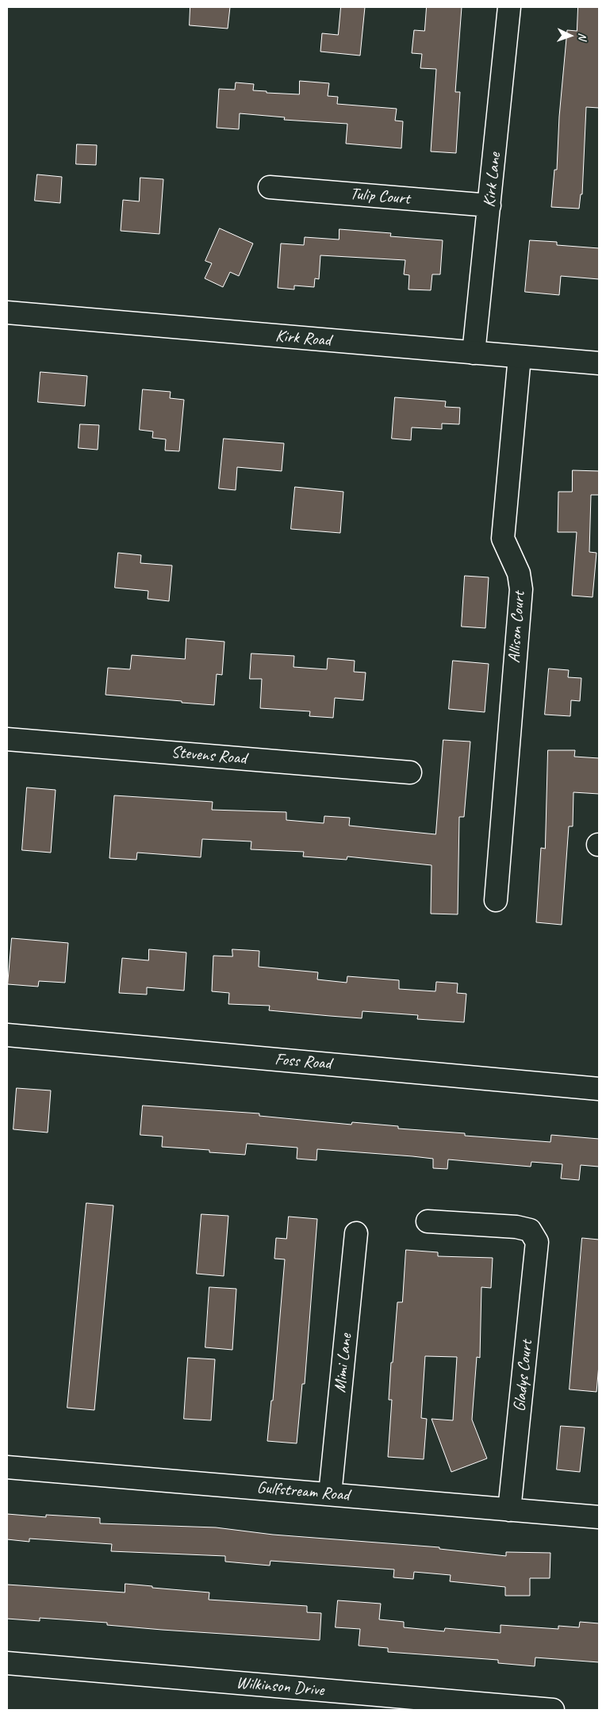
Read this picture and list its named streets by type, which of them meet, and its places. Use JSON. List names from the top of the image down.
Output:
{
  "streets": {
    "street": [
      "Kirk Lane",
      "Tulip Court",
      "Kirk Road",
      "Allison Court",
      "Stevens Road",
      "Foss Road",
      "Mimi Lane",
      "Gladys Court",
      "Gulfstream Road",
      "Wilkinson Drive"
    ]
  },
  "crossings": [
    ["Kirk Lane", "Tulip Court"],
    ["Kirk Lane", "Kirk Road"],
    ["Kirk Road", "Allison Court"],
    ["Mimi Lane", "Gulfstream Road"],
    ["Gladys Court", "Gulfstream Road"]
  ],
  "north": "right"
}
